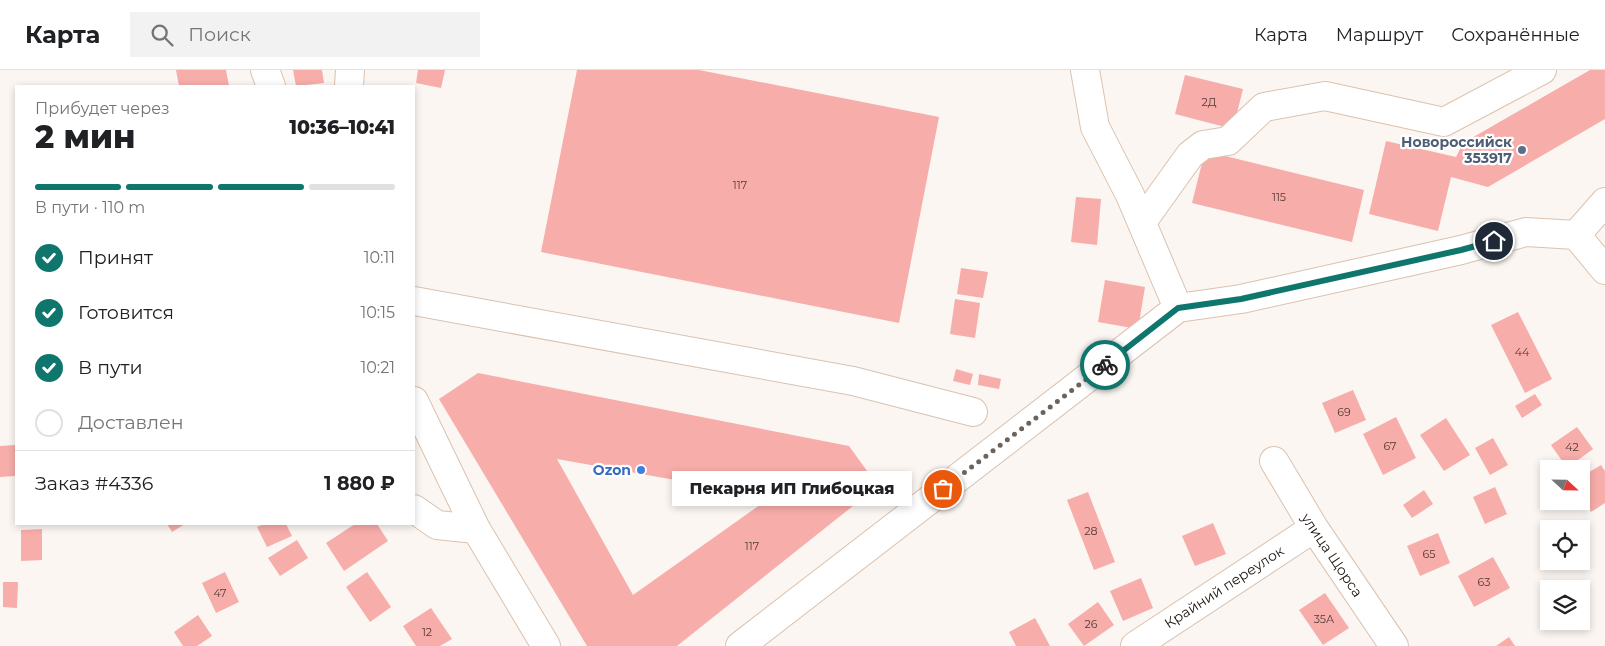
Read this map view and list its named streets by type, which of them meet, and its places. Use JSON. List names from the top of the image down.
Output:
{
  "streets": {
    "street": ["улица Щорса", "Крайний переулок"]
  },
  "crossings": [
    ["улица Щорса", "Крайний переулок"]
  ],
  "places": ["Новороссийск 353917", "Ozon", "Пекарня ИП Глибоцкая"],
  "house_numbers": [
    "2Д",
    "117",
    "115",
    "44",
    "69",
    "67",
    "42",
    "28",
    "117",
    "65",
    "63",
    "47",
    "35А",
    "26",
    "12"
  ],
  "north": "right",
  "page": {
    "header": "Карта",
    "search": "Поиск",
    "nav": ["Карта", "Маршрут", "Сохранённые"],
    "heading": ["2 мин", "Прибудет через", "10:36–10:41"],
    "panel": ["Заказ #4336", "1 880 ₽"],
    "bar": "В пути · 110 m",
    "list": [
      ["Принят", "10:11"],
      ["Готовится", "10:15"],
      ["В пути", "10:21"],
      "Доставлен"
    ],
    "bubble": "Пекарня ИП Глибоцкая"
  }
}
